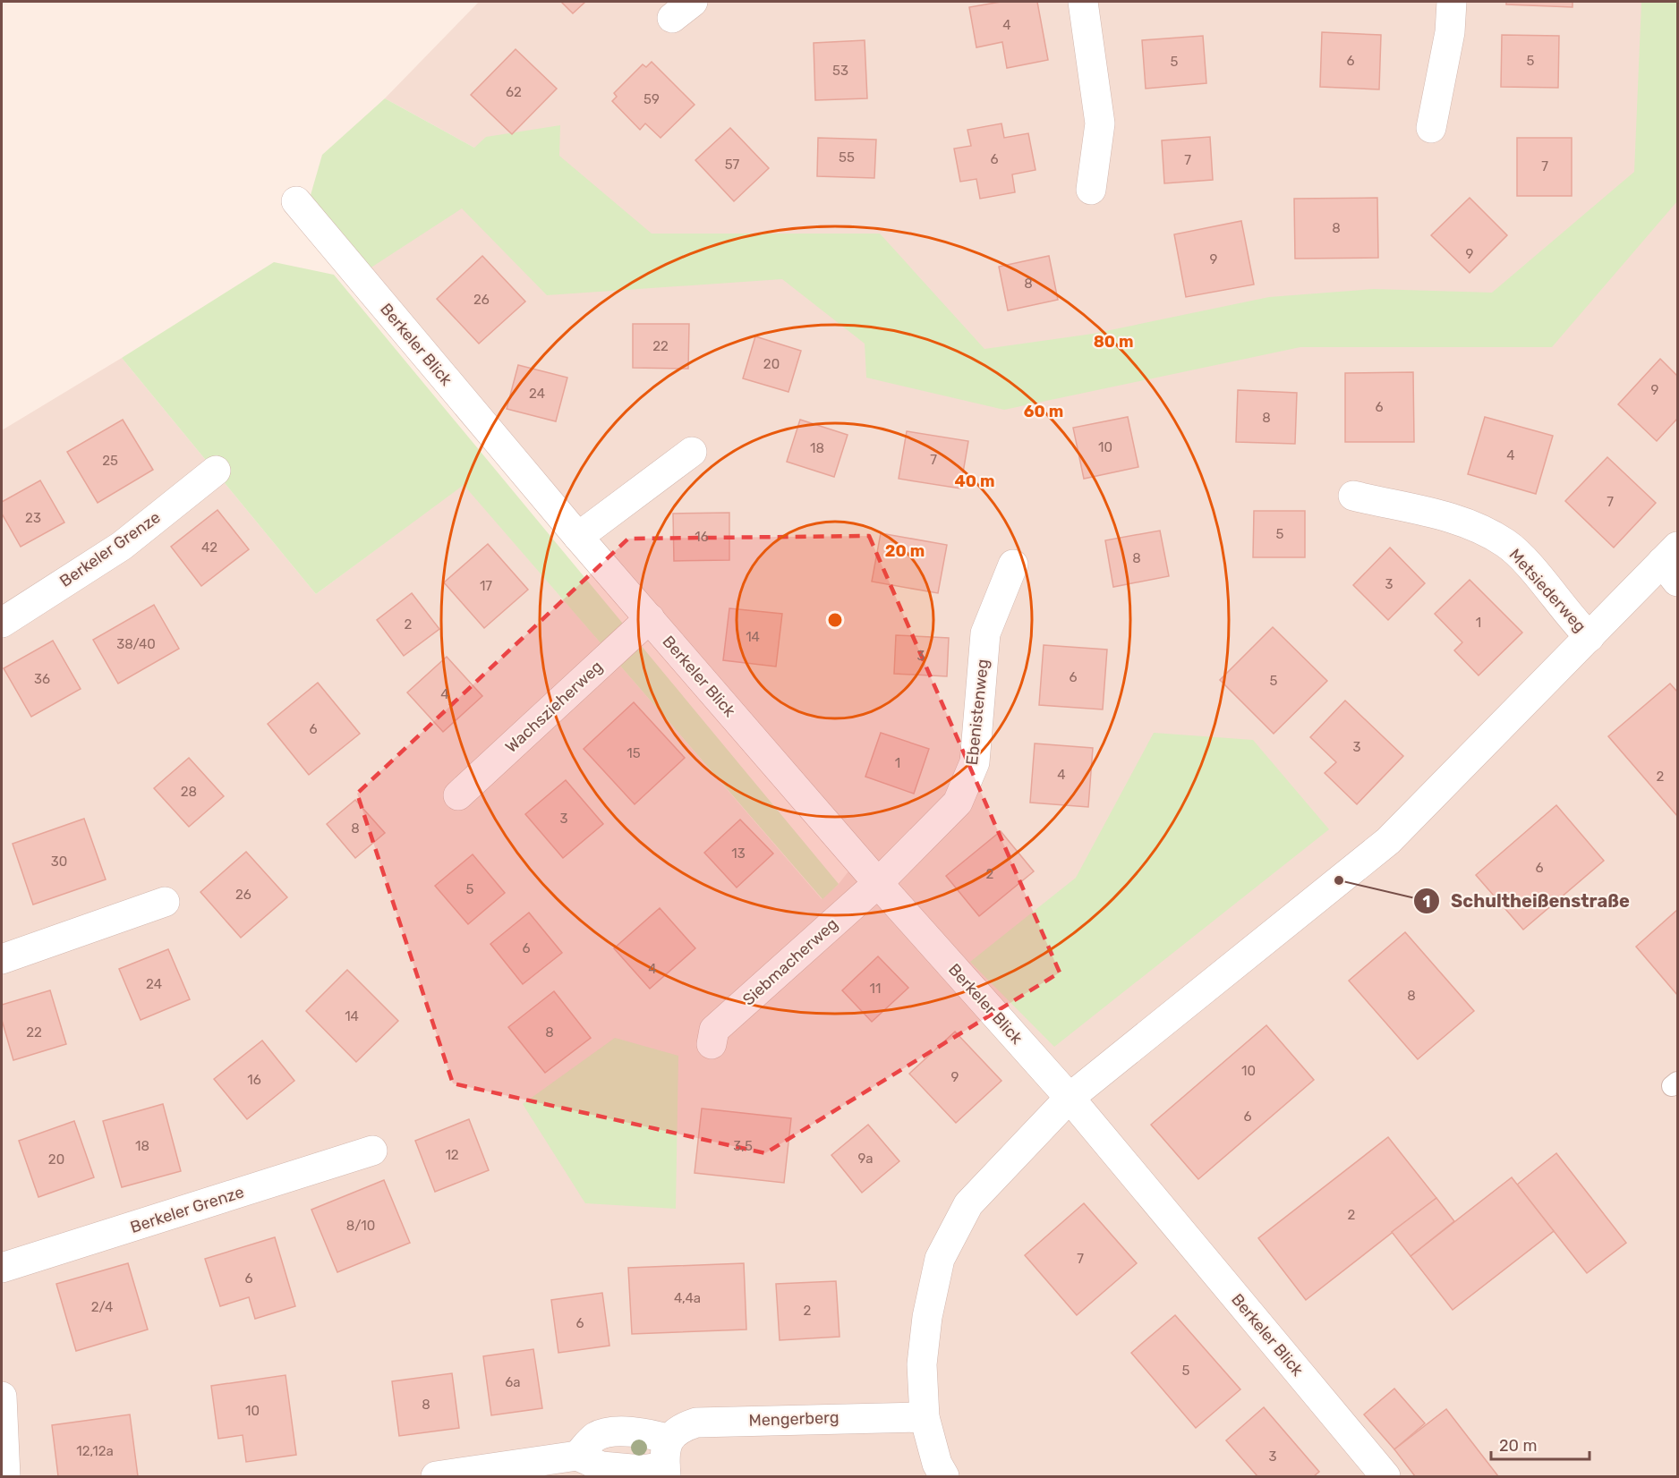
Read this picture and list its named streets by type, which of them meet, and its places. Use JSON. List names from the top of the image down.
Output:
{
  "streets": {
    "street": [
      "Berkeler Blick",
      "Berkeler Grenze",
      "Metsiederweg",
      "Wachszieherweg",
      "Ebenistenweg",
      "Siebmacherweg",
      "Mengerberg"
    ]
  },
  "crossings": [
    ["Berkeler Blick", "Wachszieherweg"],
    ["Berkeler Blick", "Ebenistenweg"],
    ["Berkeler Blick", "Siebmacherweg"],
    ["Ebenistenweg", "Siebmacherweg"]
  ],
  "places": ["Schultheißenstraße"],
  "house_numbers": [
    "4",
    "6",
    "5",
    "5",
    "53",
    "62",
    "59",
    "55",
    "6",
    "7",
    "57",
    "7",
    "8",
    "9",
    "9",
    "8",
    "26",
    "22",
    "20",
    "9",
    "24",
    "6",
    "8",
    "10",
    "18",
    "4",
    "7",
    "25",
    "7",
    "23",
    "5",
    "16",
    "42",
    "8",
    "3",
    "17",
    "1",
    "2",
    "14",
    "38/40",
    "3",
    "6",
    "36",
    "5",
    "4",
    "6",
    "3",
    "15",
    "1",
    "4",
    "2",
    "28",
    "3",
    "8",
    "13",
    "30",
    "6",
    "2",
    "5",
    "26",
    "6",
    "4",
    "24",
    "11",
    "8",
    "14",
    "22",
    "8",
    "10",
    "9",
    "16",
    "6",
    "18",
    "3,5",
    "12",
    "9a",
    "20",
    "2",
    "8/10",
    "7",
    "6",
    "4,4a",
    "2/4",
    "2",
    "6",
    "5",
    "6a",
    "8",
    "10",
    "12,12a",
    "3"
  ],
  "scale_bar": "20 m",
  "rings": [
    "80 m",
    "60 m",
    "40 m",
    "20 m"
  ]
}
